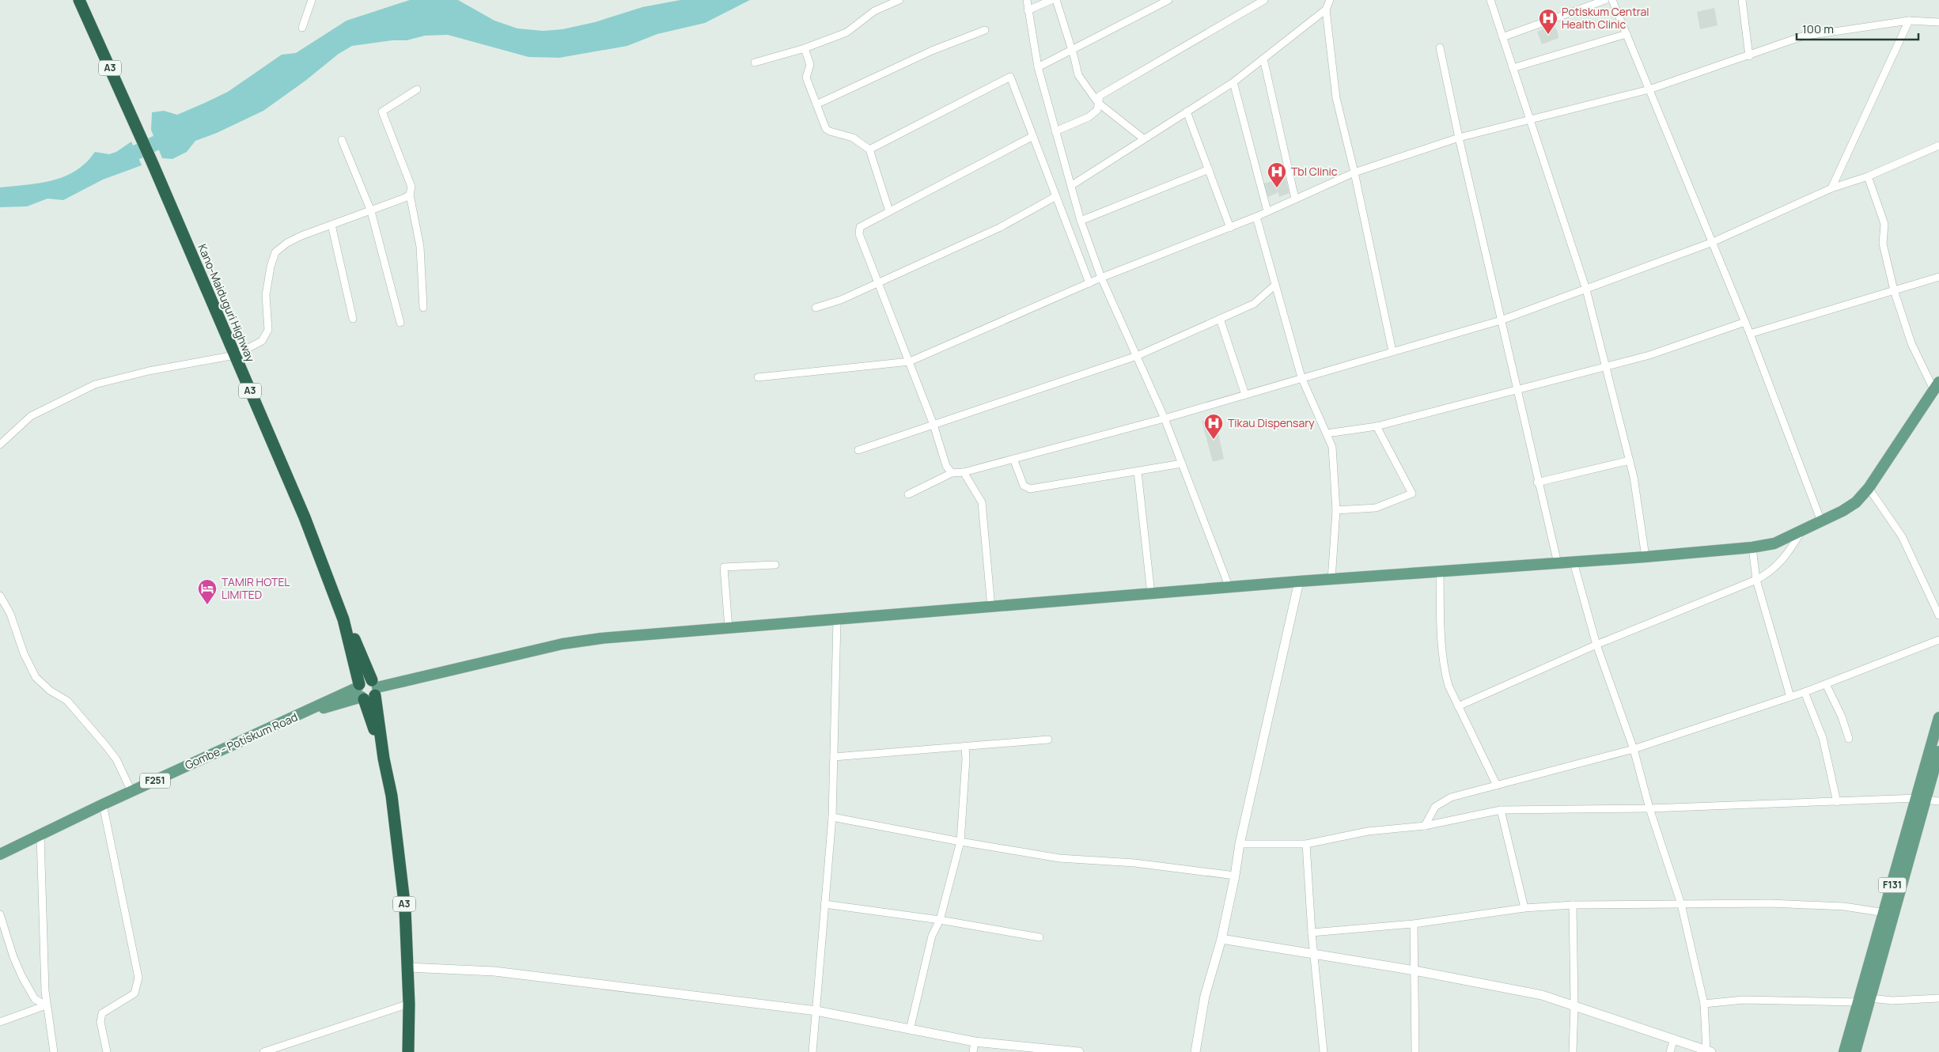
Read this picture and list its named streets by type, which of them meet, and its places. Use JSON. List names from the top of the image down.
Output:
{
  "streets": {
    "highway": ["A3", "Kano-Maiduguri Highway"],
    "main road": ["Gombe - Potiskum Road", "F251", "F131"]
  },
  "crossings": [
    ["Kano-Maiduguri Highway", "Gombe - Potiskum Road"]
  ],
  "places": {
    "hospital": ["Potiskum Central Health Clinic", "Tbl Clinic", "Tikau Dispensary"],
    "hotel": ["TAMIR HOTEL LIMITED"]
  },
  "scale_bar": "100 m"
}
